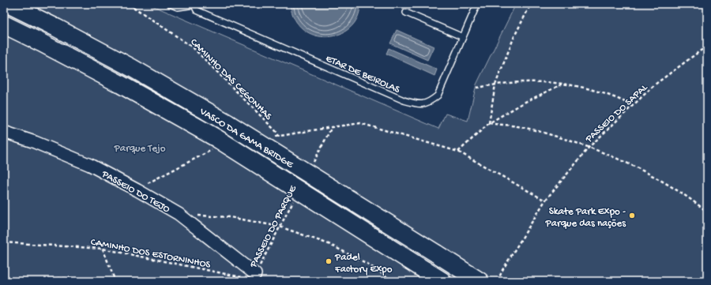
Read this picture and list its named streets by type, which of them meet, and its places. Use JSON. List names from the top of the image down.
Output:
{
  "streets": {
    "highway": ["VASCO DA GAMA BRIDGE"],
    "street": ["PASSEIO DO TEJO"],
    "lane": ["ETAR DE BEIROLAS"],
    "path": [
      "CAMINHO DAS CEGONHAS",
      "PASSEIO DO SAPAL",
      "PASSEIO DO PARQUE",
      "CAMINHO DOS ESTORNINHOS"
    ]
  },
  "crossings": [
    ["PASSEIO DO TEJO", "PASSEIO DO PARQUE"],
    ["PASSEIO DO TEJO", "CAMINHO DOS ESTORNINHOS"],
    ["PASSEIO DO PARQUE", "CAMINHO DOS ESTORNINHOS"]
  ],
  "parks": ["Parque Tejo"],
  "places": ["Skate Park Expo - Parque das nações", "Padel Factory Expo"]
}
